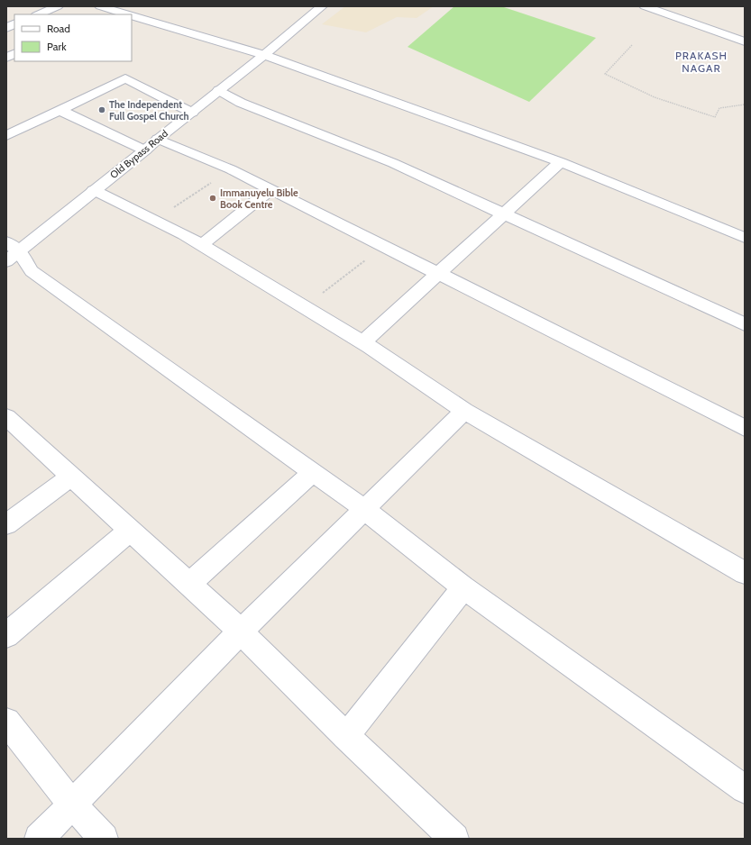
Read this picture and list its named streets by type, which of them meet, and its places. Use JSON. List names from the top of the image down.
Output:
{
  "streets": {
    "street": ["Old Bypass Road"]
  },
  "districts": ["PRAKASH NAGAR"],
  "places": ["The Independent Full Gospel Church", "Immanuyelu Bible Book Centre"],
  "legend": ["Road", "Park"]
}
